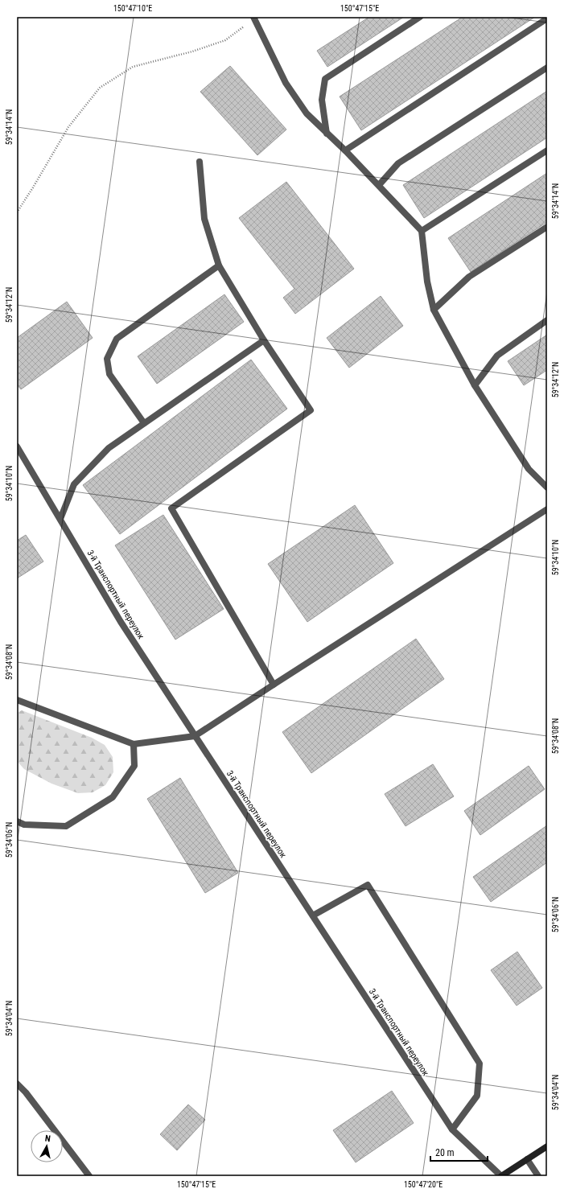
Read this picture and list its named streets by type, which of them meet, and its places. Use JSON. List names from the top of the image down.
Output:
{
  "streets": {
    "street": ["3-й Транспортный переулок"]
  },
  "scale_bar": "20 m",
  "north": "top",
  "coordinates": [
    "150°47'10\"E",
    "150°47'15\"E",
    "59°34'14\"N",
    "59°34'12\"N",
    "59°34'10\"N",
    "59°34'08\"N",
    "59°34'06\"N",
    "59°34'04\"N",
    "150°47'20\"E"
  ]
}
